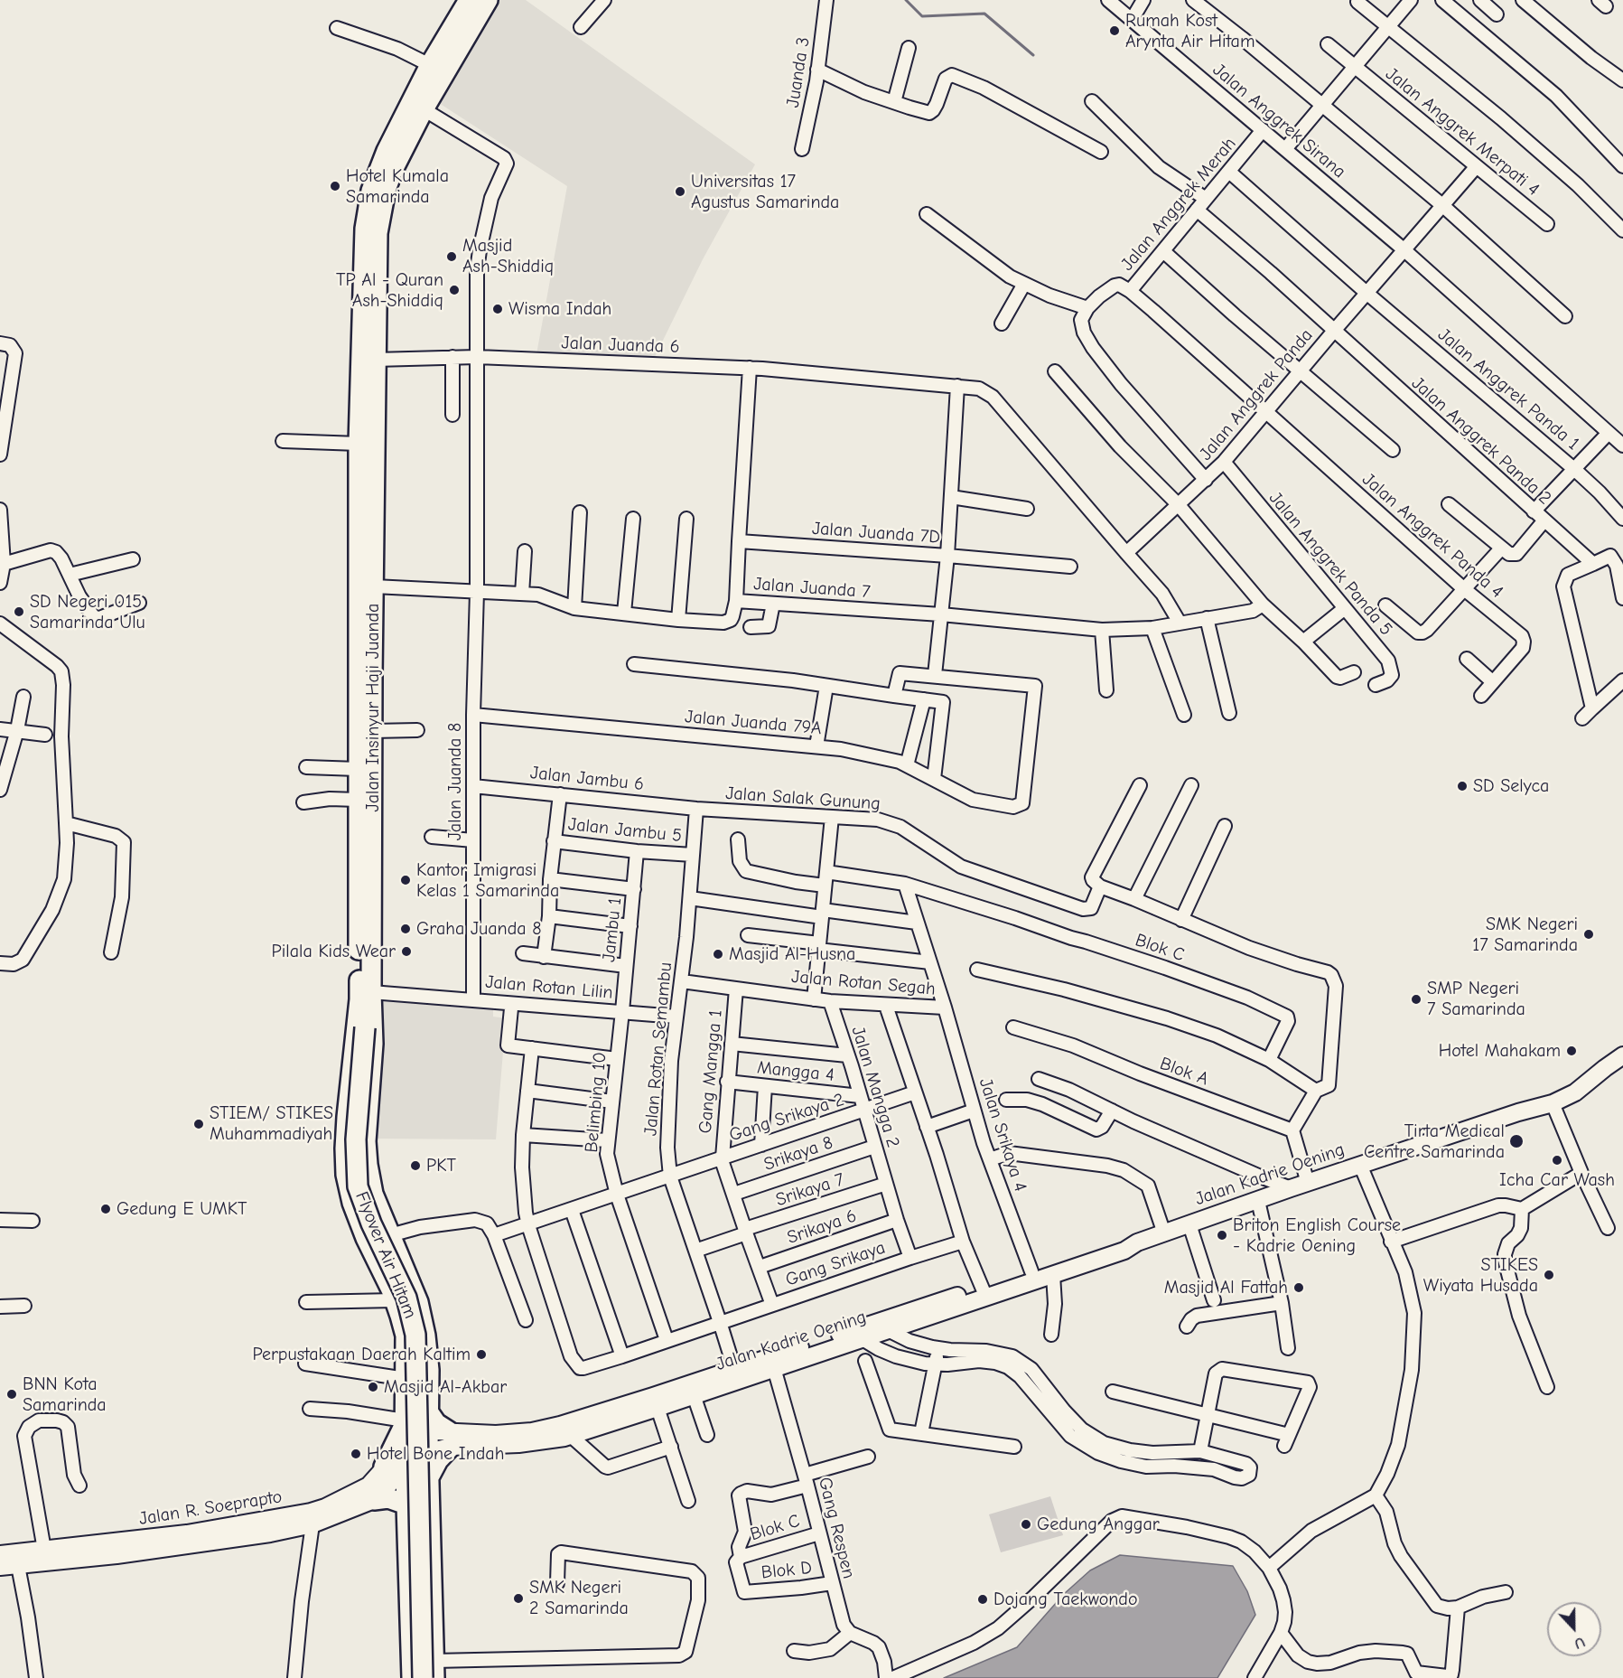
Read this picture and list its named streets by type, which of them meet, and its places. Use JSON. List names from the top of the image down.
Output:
{
  "streets": {
    "highway": ["Jalan Insinyur Haji Juanda", "Flyover Air Hitam"],
    "main road": ["Jalan Kadrie Oening", "Jalan R. Soeprapto"],
    "street": [
      "Juanda 3",
      "Jalan Anggrek Sirana",
      "Jalan Anggrek Merpati 4",
      "Jalan Anggrek Merah",
      "Jalan Juanda 6",
      "Jalan Anggrek Panda 1",
      "Jalan Anggrek Panda",
      "Jalan Anggrek Panda 2",
      "Jalan Juanda 7D",
      "Jalan Anggrek Panda 4",
      "Jalan Anggrek Panda 5",
      "Jalan Juanda 7",
      "Jalan Juanda 79A",
      "Jalan Jambu 6",
      "Jalan Juanda 8",
      "Jalan Salak Gunung",
      "Jalan Jambu 5",
      "Jambu 1",
      "Blok C",
      "Jalan Rotan Segah",
      "Jalan Rotan Lilin",
      "Jalan Rotan Semambu",
      "Gang Mangga 1",
      "Mangga 4",
      "Blok A",
      "Jalan Mangga 2",
      "Belimbing 10",
      "Gang Srikaya 2",
      "Jalan Srikaya 4",
      "Srikaya 8",
      "Srikaya 7",
      "Srikaya 6",
      "Gang Srikaya",
      "Gang Respen",
      "Blok D"
    ]
  },
  "crossings": [
    ["Jalan Anggrek Sirana", "Jalan Anggrek Merah"],
    ["Jalan Anggrek Sirana", "Jalan Anggrek Panda 1"],
    ["Jalan Anggrek Sirana", "Jalan Anggrek Panda"],
    ["Jalan Anggrek Merpati 4", "Jalan Anggrek Panda"],
    ["Jalan Anggrek Merah", "Jalan Anggrek Panda 1"],
    ["Jalan Anggrek Merah", "Jalan Anggrek Panda 2"],
    ["Jalan Anggrek Merah", "Jalan Anggrek Panda 4"],
    ["Jalan Juanda 6", "Jalan Anggrek Panda"],
    ["Jalan Juanda 6", "Jalan Insinyur Haji Juanda"],
    ["Jalan Anggrek Panda 1", "Jalan Anggrek Panda"],
    ["Jalan Anggrek Panda", "Jalan Anggrek Panda 2"],
    ["Jalan Anggrek Panda", "Jalan Anggrek Panda 4"],
    ["Jalan Anggrek Panda", "Jalan Anggrek Panda 5"],
    ["Jalan Juanda 7", "Jalan Insinyur Haji Juanda"],
    ["Jalan Juanda 7", "Jalan Juanda 8"],
    ["Jalan Insinyur Haji Juanda", "Flyover Air Hitam"],
    ["Jalan Insinyur Haji Juanda", "Jalan R. Soeprapto"],
    ["Jalan Juanda 79A", "Jalan Juanda 8"],
    ["Jalan Jambu 6", "Jalan Juanda 8"],
    ["Jalan Jambu 6", "Jalan Salak Gunung"],
    ["Jalan Jambu 6", "Jalan Rotan Semambu"],
    ["Jalan Juanda 8", "Jalan Rotan Lilin"],
    ["Jalan Salak Gunung", "Jalan Rotan Semambu"],
    ["Jalan Jambu 5", "Jambu 1"],
    ["Jalan Jambu 5", "Jalan Rotan Semambu"],
    ["Jambu 1", "Jalan Rotan Lilin"],
    ["Jambu 1", "Belimbing 10"],
    ["Blok C", "Jalan Srikaya 4"],
    ["Blok C", "Gang Respen"],
    ["Blok C", "Blok D"],
    ["Jalan Rotan Segah", "Jalan Rotan Semambu"],
    ["Jalan Rotan Segah", "Gang Mangga 1"],
    ["Jalan Rotan Segah", "Jalan Mangga 2"],
    ["Jalan Rotan Segah", "Jalan Srikaya 4"],
    ["Jalan Rotan Lilin", "Jalan Rotan Semambu"],
    ["Jalan Rotan Lilin", "Belimbing 10"],
    ["Jalan Rotan Semambu", "Gang Srikaya 2"],
    ["Jalan Rotan Semambu", "Jalan Kadrie Oening"],
    ["Jalan Rotan Semambu", "Srikaya 7"],
    ["Jalan Rotan Semambu", "Gang Srikaya"],
    ["Gang Mangga 1", "Mangga 4"],
    ["Gang Mangga 1", "Gang Srikaya 2"],
    ["Mangga 4", "Jalan Mangga 2"],
    ["Jalan Mangga 2", "Gang Srikaya 2"],
    ["Jalan Mangga 2", "Srikaya 8"],
    ["Jalan Mangga 2", "Srikaya 7"],
    ["Jalan Mangga 2", "Srikaya 6"],
    ["Jalan Mangga 2", "Gang Srikaya"],
    ["Belimbing 10", "Gang Srikaya 2"],
    ["Belimbing 10", "Gang Srikaya"],
    ["Gang Srikaya 2", "Gang Srikaya"],
    ["Jalan Srikaya 4", "Jalan Kadrie Oening"],
    ["Jalan Kadrie Oening", "Gang Respen"],
    ["Gang Respen", "Blok D"]
  ],
  "places": [
    "Rumah Kost Arynta Air Hitam",
    "Hotel Kumala Samarinda",
    "Universitas 17 Agustus Samarinda",
    "Masjid Ash-Shiddiq",
    "TP Al - Quran Ash-Shiddiq",
    "Wisma Indah",
    "SD Negeri 015 Samarinda Ulu",
    "SD Selyca",
    "Kantor Imigrasi Kelas 1 Samarinda",
    "Graha Juanda 8",
    "SMK Negeri 17 Samarinda",
    "Pilala Kids Wear",
    "Masjid Al-Husna",
    "SMP Negeri 7 Samarinda",
    "Hotel Mahakam",
    "STIEM/ STIKES Muhammadiyah",
    "Tirta Medical Centre Samarinda",
    "Icha Car Wash",
    "PKT",
    "Gedung E UMKT",
    "Briton English Course - Kadrie Oening",
    "STIKES Wiyata Husada",
    "Masjid Al Fattah",
    "Perpustakaan Daerah Kaltim",
    "Masjid Al-Akbar",
    "BNN Kota Samarinda",
    "Hotel Bone Indah",
    "Gedung Anggar",
    "SMK Negeri 2 Samarinda",
    "Dojang Taekwondo"
  ],
  "north": "bottom"
}
